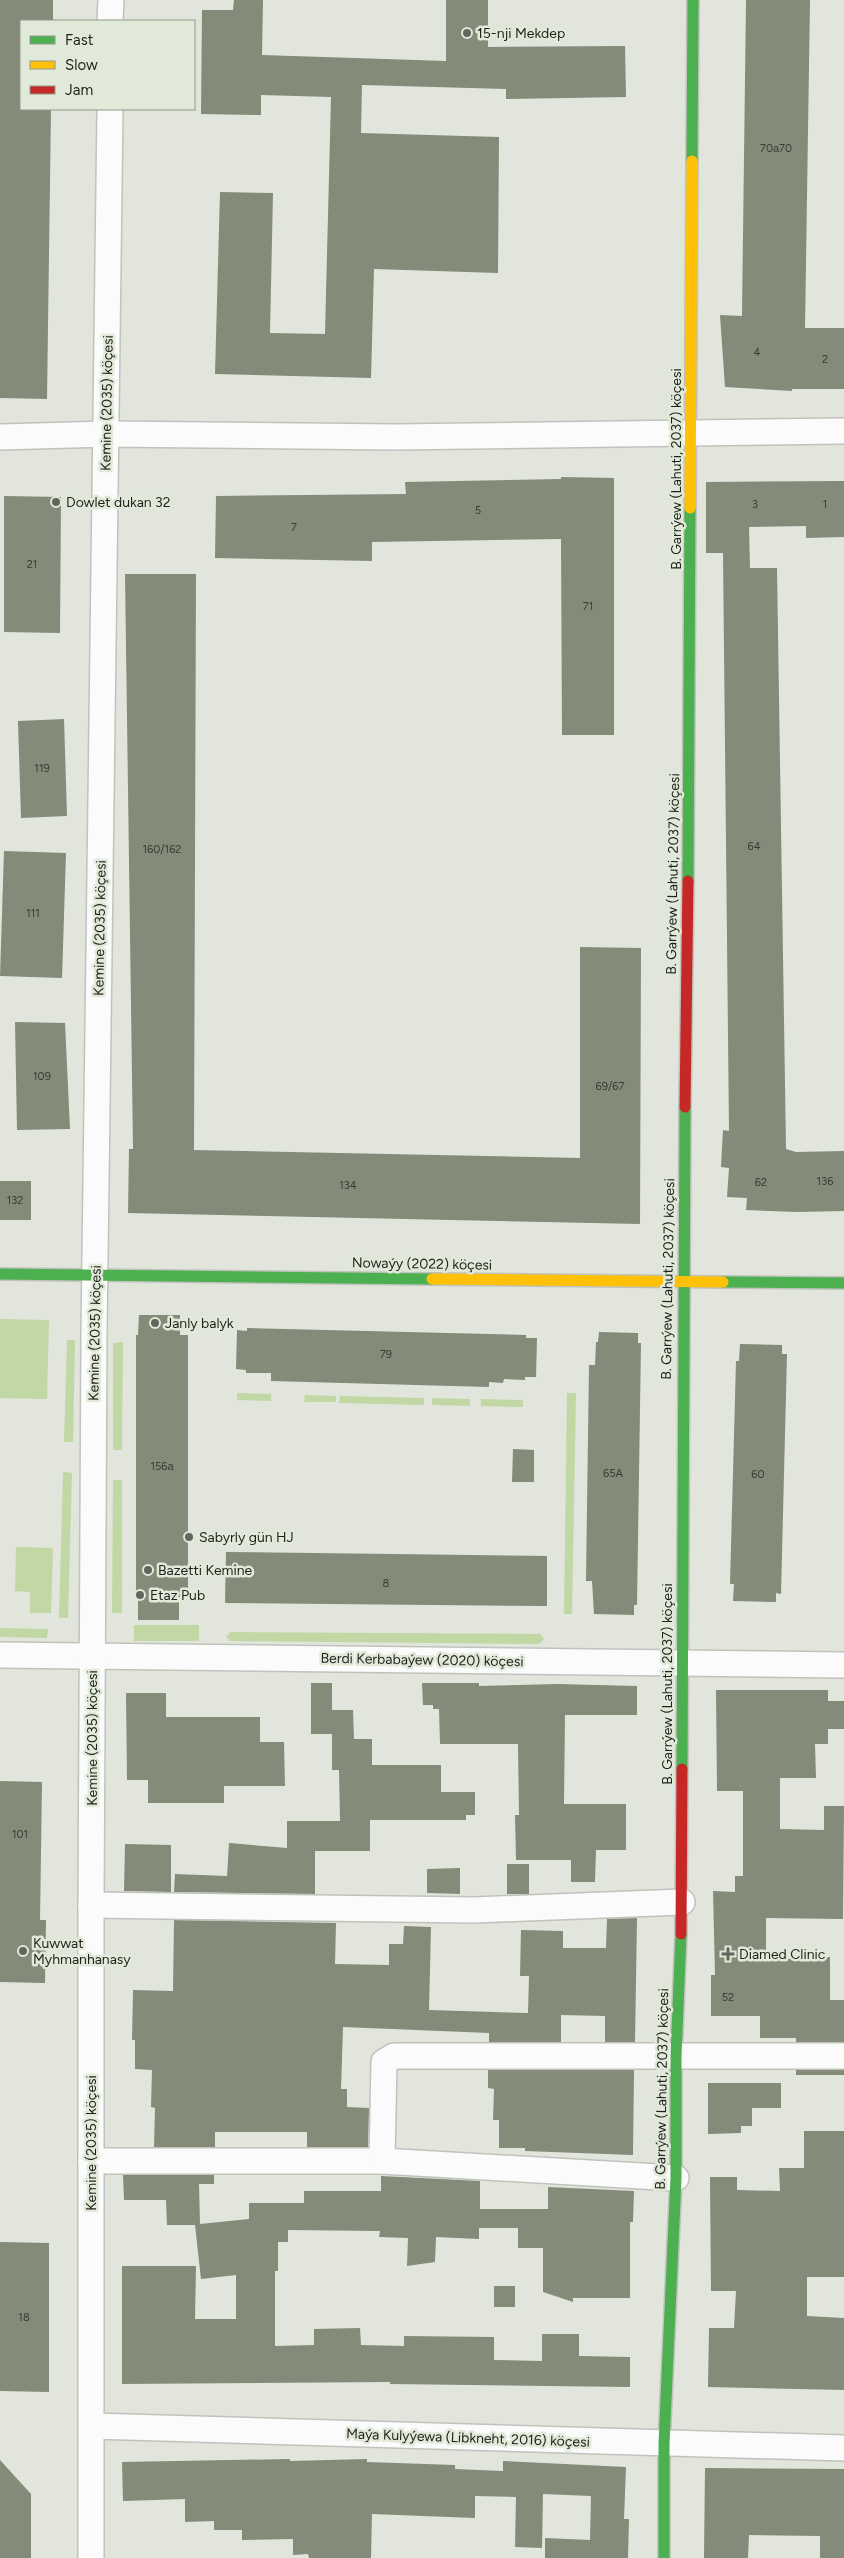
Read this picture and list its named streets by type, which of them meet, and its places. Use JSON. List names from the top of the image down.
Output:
{
  "streets": {
    "street": [
      "Kemine (2035) köçesi",
      "B. Garrýew (Lahuti, 2037) köçesi",
      "Nowaýy (2022) köçesi",
      "Berdi Kerbabaýew (2020) köçesi",
      "Maýa Kulyýewa (Libkneht, 2016) köçesi"
    ]
  },
  "crossings": [
    ["Kemine (2035) köçesi", "Nowaýy (2022) köçesi"],
    ["Kemine (2035) köçesi", "Berdi Kerbabaýew (2020) köçesi"],
    ["Kemine (2035) köçesi", "Maýa Kulyýewa (Libkneht, 2016) köçesi"],
    ["B. Garrýew (Lahuti, 2037) köçesi", "Nowaýy (2022) köçesi"],
    ["B. Garrýew (Lahuti, 2037) köçesi", "Berdi Kerbabaýew (2020) köçesi"],
    ["B. Garrýew (Lahuti, 2037) köçesi", "Maýa Kulyýewa (Libkneht, 2016) köçesi"]
  ],
  "places": {
    "other": [
      "15-nji Mekdep",
      "Dowlet dukan 32",
      "Janly balyk",
      "Sabyrly gün HJ",
      "Bazetti Kemine",
      "Etaz Pub",
      "Kuwwat Myhmanhanasy"
    ],
    "health": ["Diamed Clinic"]
  },
  "house_numbers": [
    "70а70",
    "4",
    "2",
    "3",
    "1",
    "5",
    "7",
    "21",
    "71",
    "119",
    "64",
    "160/162",
    "111",
    "109",
    "69/67",
    "136",
    "62",
    "134",
    "132",
    "79",
    "156а",
    "65A",
    "60",
    "8",
    "101",
    "52",
    "18"
  ],
  "legend": ["Fast", "Slow", "Jam"]
}
